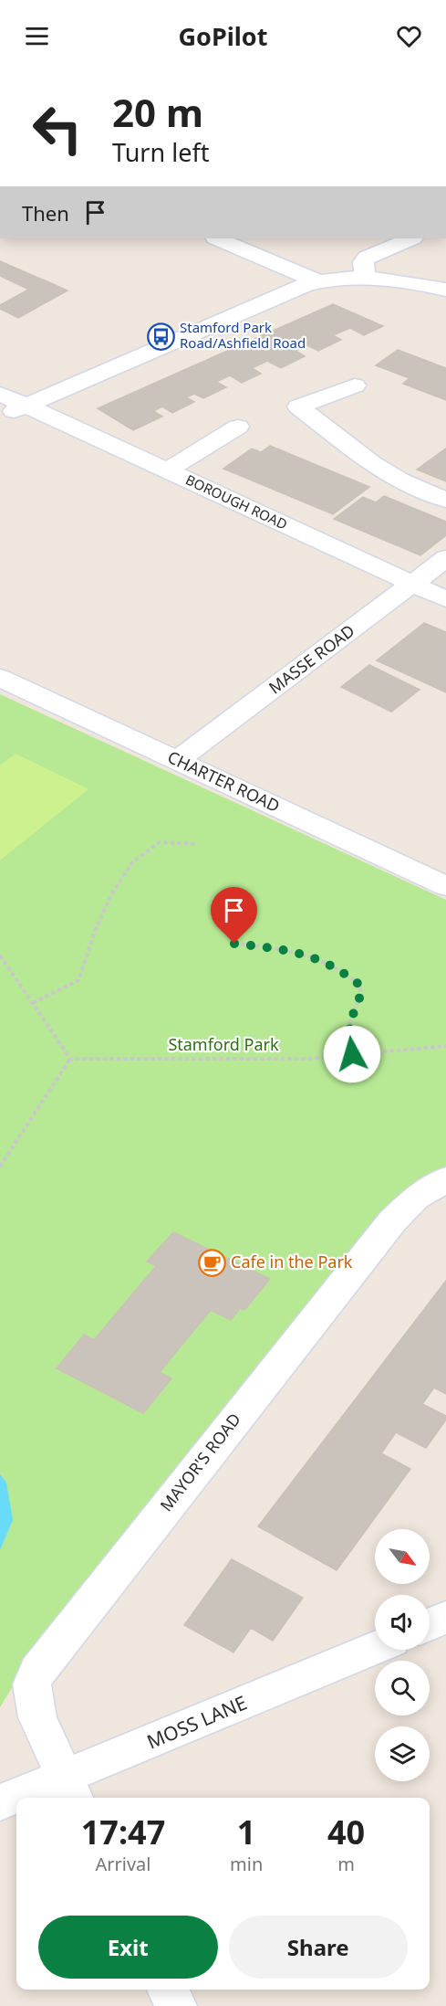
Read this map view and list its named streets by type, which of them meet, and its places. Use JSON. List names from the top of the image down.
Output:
{
  "streets": {
    "street": [
      "BOROUGH ROAD",
      "MASSE ROAD",
      "CHARTER ROAD",
      "MAYOR'S ROAD",
      "MOSS LANE"
    ]
  },
  "crossings": [
    ["BOROUGH ROAD", "MASSE ROAD"],
    ["MASSE ROAD", "CHARTER ROAD"],
    ["MAYOR'S ROAD", "MOSS LANE"]
  ],
  "parks": ["Stamford Park"],
  "places": {
    "bus stop": ["Stamford Park Road/Ashfield Road"],
    "cafe": ["Cafe in the Park"]
  },
  "north": "bottom right",
  "page": {
    "header": "GoPilot",
    "turn": ["20 m", "Turn left"],
    "then": "Then",
    "eta": [
      "17:47",
      "Arrival",
      "1",
      "min",
      "40",
      "m"
    ],
    "buttons": ["Exit", "Share"]
  }
}
